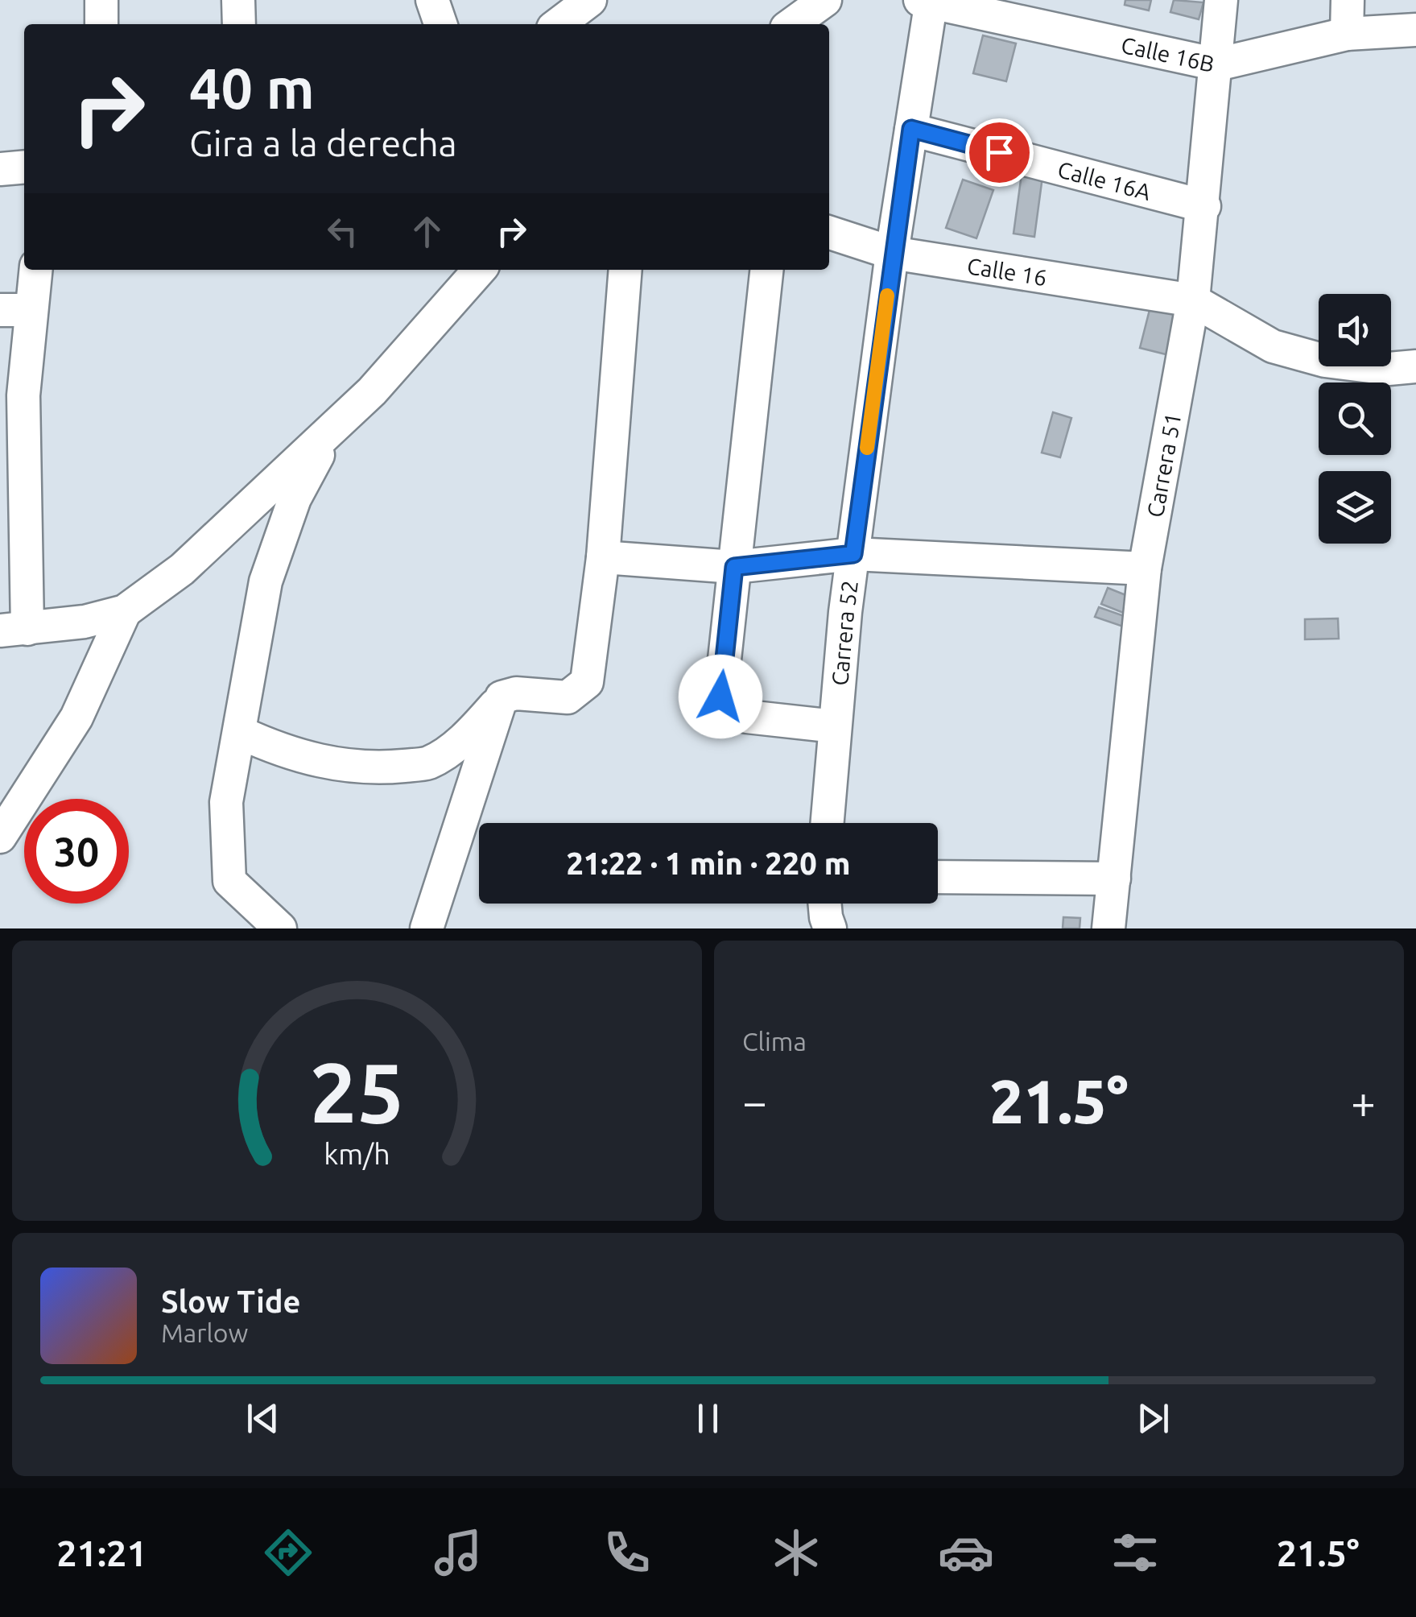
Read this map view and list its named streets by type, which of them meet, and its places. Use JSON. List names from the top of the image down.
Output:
{
  "streets": {
    "street": [
      "Calle 16B",
      "Calle 16A",
      "Calle 16",
      "Carrera 51",
      "Carrera 52"
    ]
  },
  "crossings": [
    ["Calle 16B", "Carrera 51"],
    ["Calle 16B", "Carrera 52"],
    ["Calle 16A", "Carrera 51"],
    ["Calle 16A", "Carrera 52"],
    ["Calle 16", "Carrera 51"],
    ["Calle 16", "Carrera 52"]
  ],
  "page": {
    "turn": ["40 m", "Gira a la derecha"],
    "limit": "30",
    "trip": "21:22 · 1 min · 220 m",
    "tile": "Clima",
    "heat": ["−", "21.5°", "+"],
    "song": ["Slow Tide", "Marlow"],
    "tabs": ["21:21", "21.5°"],
    "gauge": ["25", "km/h"]
  }
}
